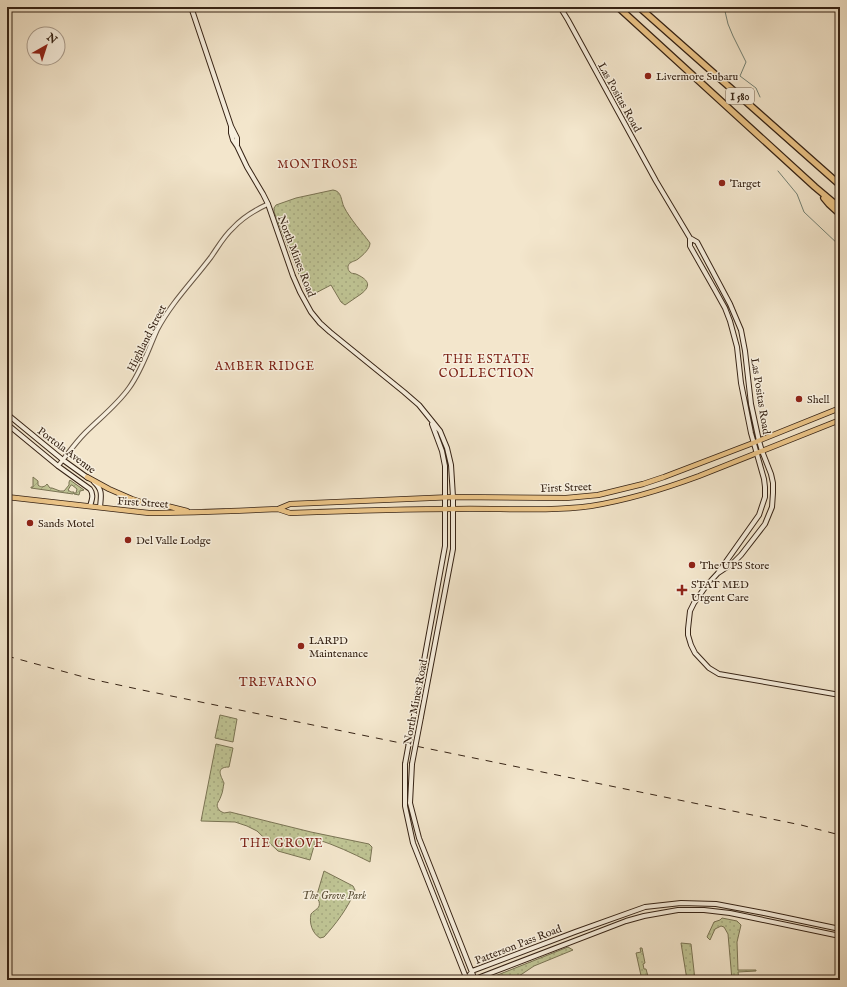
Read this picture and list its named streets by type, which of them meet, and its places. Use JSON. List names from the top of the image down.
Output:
{
  "streets": {
    "highway": ["I 580"],
    "main road": [
      "Las Positas Road",
      "North Mines Road",
      "Portola Avenue",
      "First Street",
      "Patterson Pass Road"
    ],
    "street": ["Highland Street"]
  },
  "crossings": [
    ["Las Positas Road", "First Street"],
    ["North Mines Road", "Highland Street"],
    ["North Mines Road", "First Street"],
    ["North Mines Road", "Patterson Pass Road"],
    ["Highland Street", "Portola Avenue"],
    ["Portola Avenue", "First Street"]
  ],
  "districts": [
    "MONTROSE",
    "THE ESTATE COLLECTION",
    "AMBER RIDGE",
    "TREVARNO",
    "THE GROVE"
  ],
  "parks": ["The Grove Park"],
  "places": {
    "other": [
      "Livermore Subaru",
      "Target",
      "Shell",
      "Sands Motel",
      "Del Valle Lodge",
      "The UPS Store",
      "LARPD Maintenance"
    ],
    "health": ["STAT MED Urgent Care"]
  },
  "north": "top right"
}
